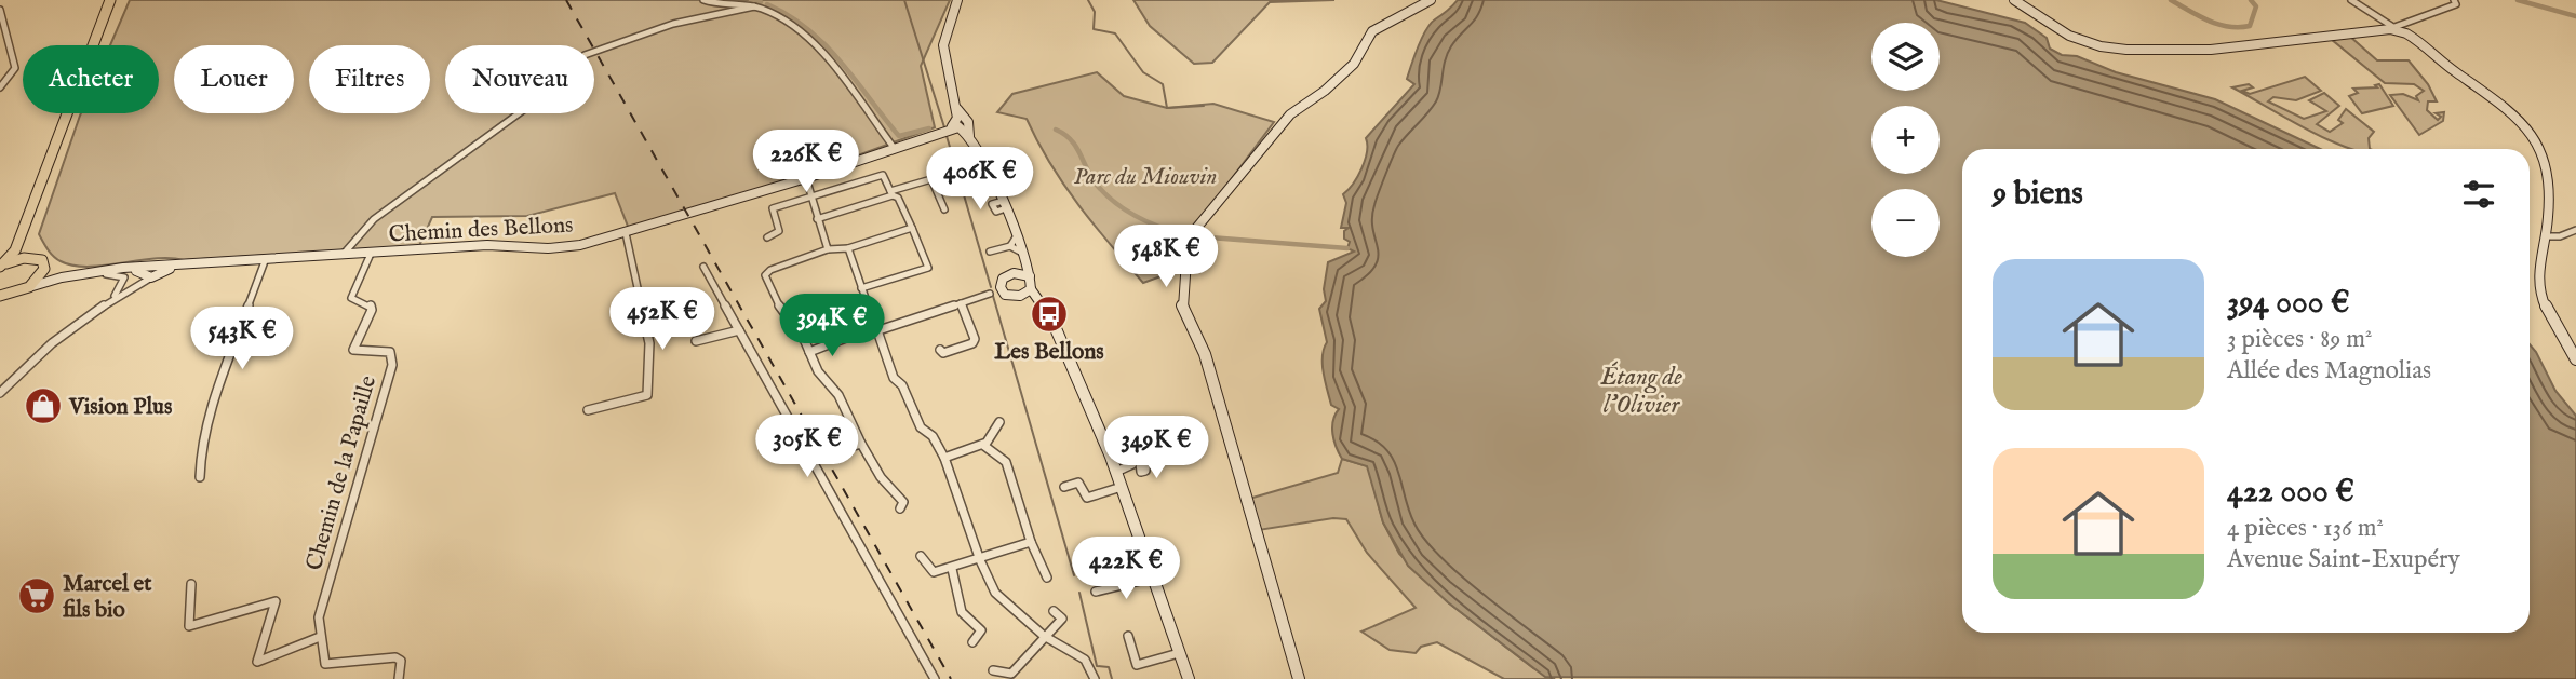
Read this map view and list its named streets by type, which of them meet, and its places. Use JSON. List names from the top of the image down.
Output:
{
  "streets": {
    "street": ["Chemin des Bellons", "Chemin de la Papaille"]
  },
  "crossings": [
    ["Chemin des Bellons", "Chemin de la Papaille"]
  ],
  "water": ["Étang de l'Olivier"],
  "parks": ["Parc du Miouvin"],
  "places": {
    "bus stop": ["Les Bellons"],
    "shop": ["Vision Plus"],
    "supermarket": ["Marcel et fils bio"]
  },
  "page": {
    "map_buttons": ["+", "−"],
    "chip": [
      "Acheter",
      "Louer",
      "Filtres",
      "Nouveau"
    ],
    "price": [
      "226K €",
      "406K €",
      "548K €",
      "452K €",
      "394K €",
      "543K €",
      "305K €",
      "349K €",
      "422K €"
    ],
    "heading": "9 biens",
    "list": [
      {
        "name": "394 000 €",
        "note": "3 pièces · 89 m² · Allée des Magnolias"
      },
      {
        "name": "422 000 €",
        "note": "4 pièces · 136 m² · Avenue Saint-Exupéry"
      }
    ]
  }
}
